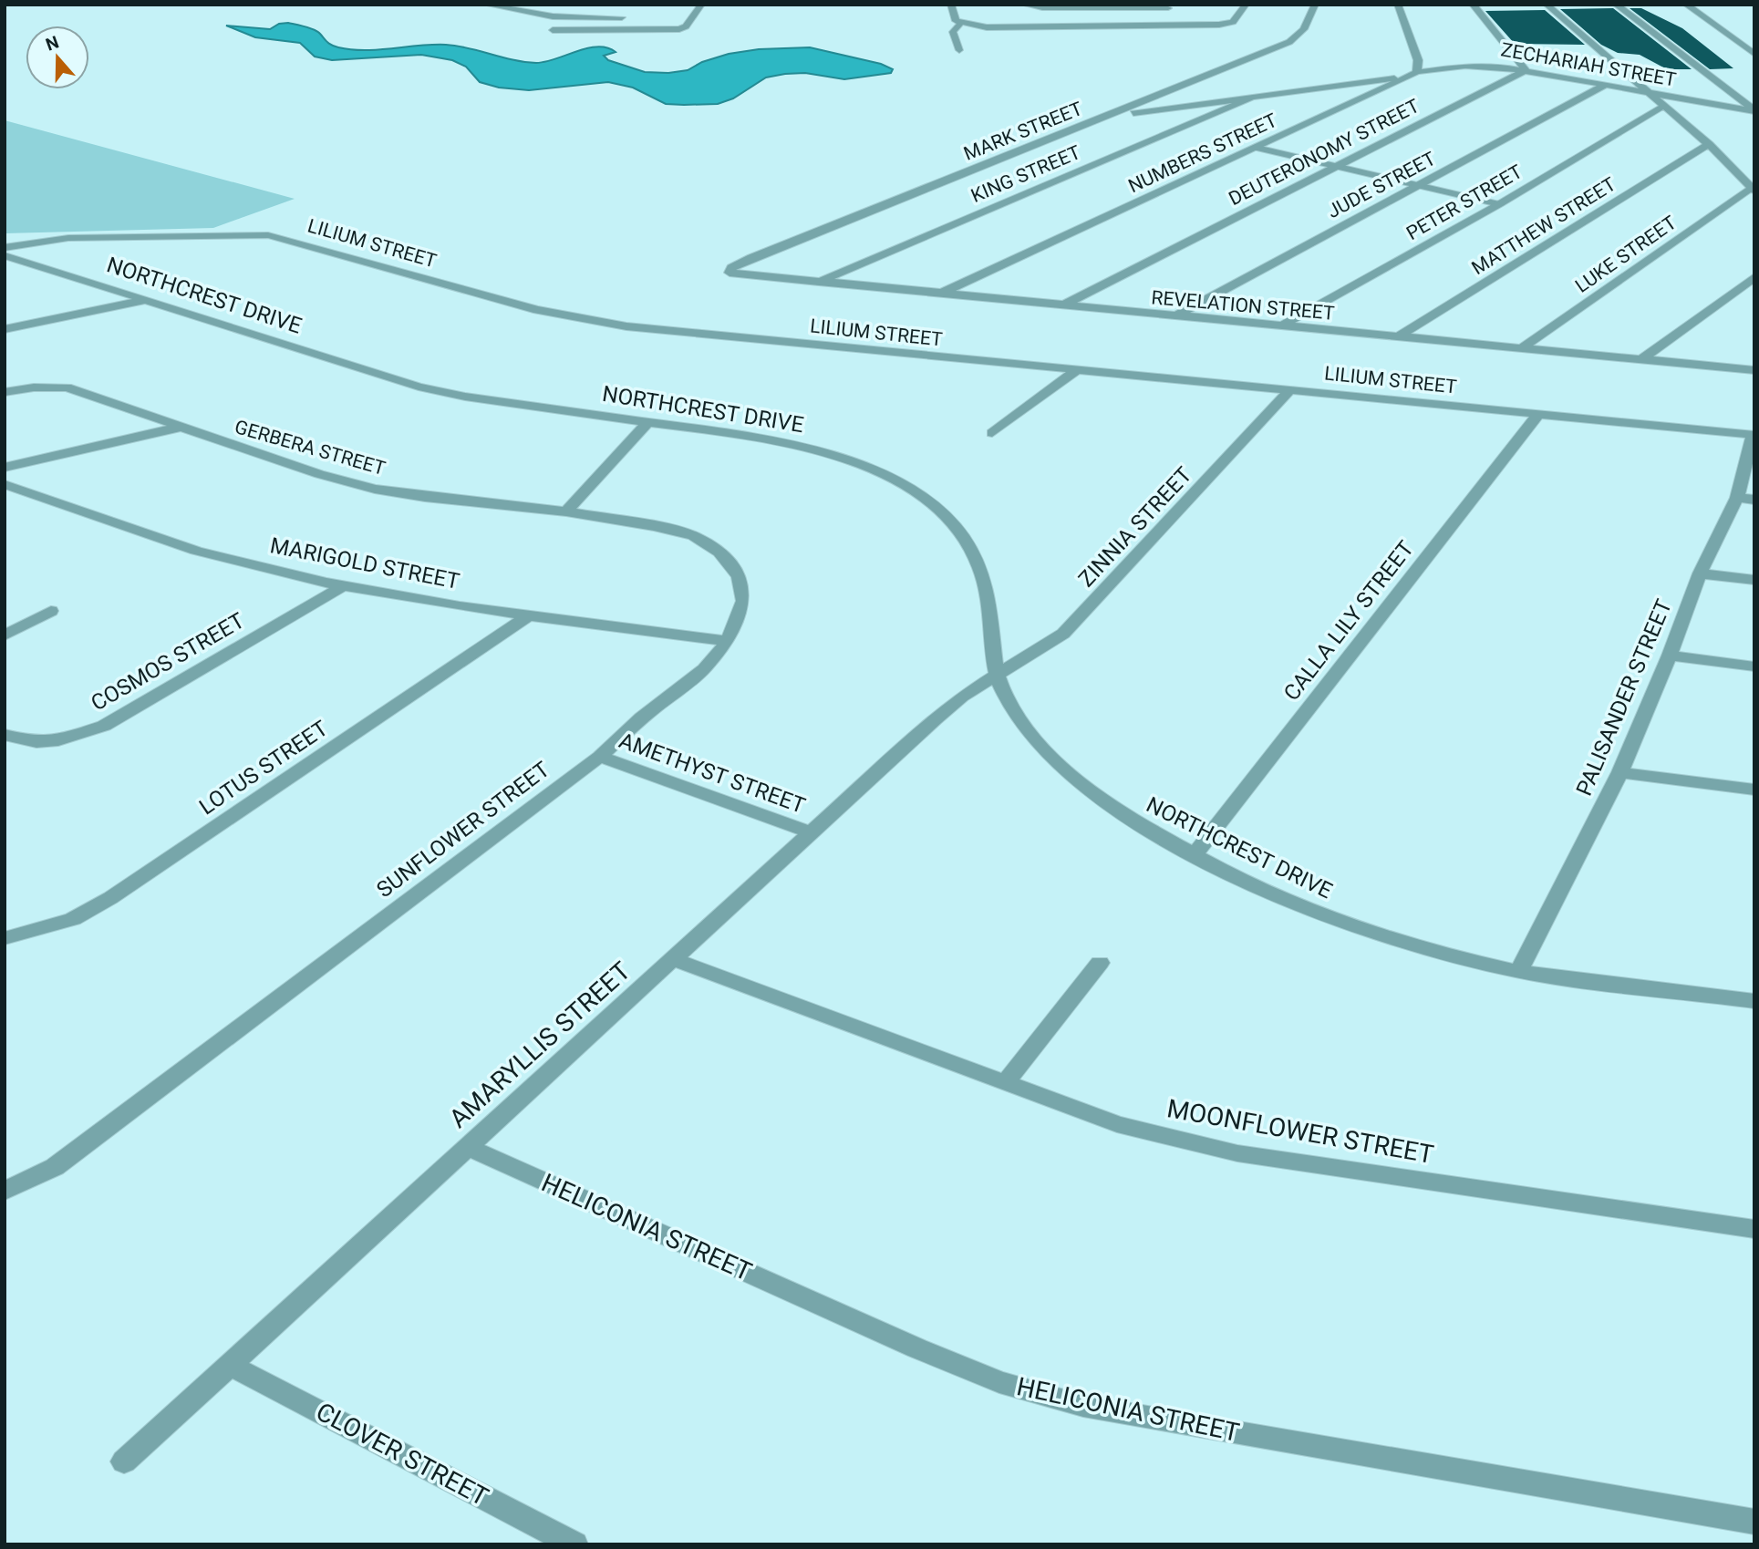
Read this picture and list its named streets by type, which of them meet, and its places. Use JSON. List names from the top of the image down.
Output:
{
  "streets": {
    "street": [
      "ZECHARIAH STREET",
      "MARK STREET",
      "DEUTERONOMY STREET",
      "NUMBERS STREET",
      "KING STREET",
      "JUDE STREET",
      "PETER STREET",
      "MATTHEW STREET",
      "LILIUM STREET",
      "LUKE STREET",
      "NORTHCREST DRIVE",
      "REVELATION STREET",
      "GERBERA STREET",
      "ZINNIA STREET",
      "MARIGOLD STREET",
      "CALLA LILY STREET",
      "COSMOS STREET",
      "PALISANDER STREET",
      "LOTUS STREET",
      "AMETHYST STREET",
      "SUNFLOWER STREET",
      "AMARYLLIS STREET",
      "MOONFLOWER STREET",
      "HELICONIA STREET",
      "CLOVER STREET"
    ]
  },
  "crossings": [
    ["ZECHARIAH STREET", "MARK STREET"],
    ["ZECHARIAH STREET", "DEUTERONOMY STREET"],
    ["ZECHARIAH STREET", "NUMBERS STREET"],
    ["ZECHARIAH STREET", "KING STREET"],
    ["ZECHARIAH STREET", "JUDE STREET"],
    ["MARK STREET", "REVELATION STREET"],
    ["DEUTERONOMY STREET", "REVELATION STREET"],
    ["NUMBERS STREET", "REVELATION STREET"],
    ["KING STREET", "REVELATION STREET"],
    ["JUDE STREET", "REVELATION STREET"],
    ["PETER STREET", "REVELATION STREET"],
    ["MATTHEW STREET", "REVELATION STREET"],
    ["LILIUM STREET", "ZINNIA STREET"],
    ["LILIUM STREET", "CALLA LILY STREET"],
    ["LILIUM STREET", "PALISANDER STREET"],
    ["LUKE STREET", "REVELATION STREET"],
    ["NORTHCREST DRIVE", "ZINNIA STREET"],
    ["NORTHCREST DRIVE", "CALLA LILY STREET"],
    ["NORTHCREST DRIVE", "PALISANDER STREET"],
    ["NORTHCREST DRIVE", "AMARYLLIS STREET"],
    ["GERBERA STREET", "SUNFLOWER STREET"],
    ["ZINNIA STREET", "AMARYLLIS STREET"],
    ["MARIGOLD STREET", "COSMOS STREET"],
    ["MARIGOLD STREET", "LOTUS STREET"],
    ["MARIGOLD STREET", "SUNFLOWER STREET"],
    ["AMETHYST STREET", "SUNFLOWER STREET"],
    ["AMETHYST STREET", "AMARYLLIS STREET"],
    ["AMARYLLIS STREET", "MOONFLOWER STREET"],
    ["AMARYLLIS STREET", "HELICONIA STREET"],
    ["AMARYLLIS STREET", "CLOVER STREET"]
  ],
  "north": "top"
}
